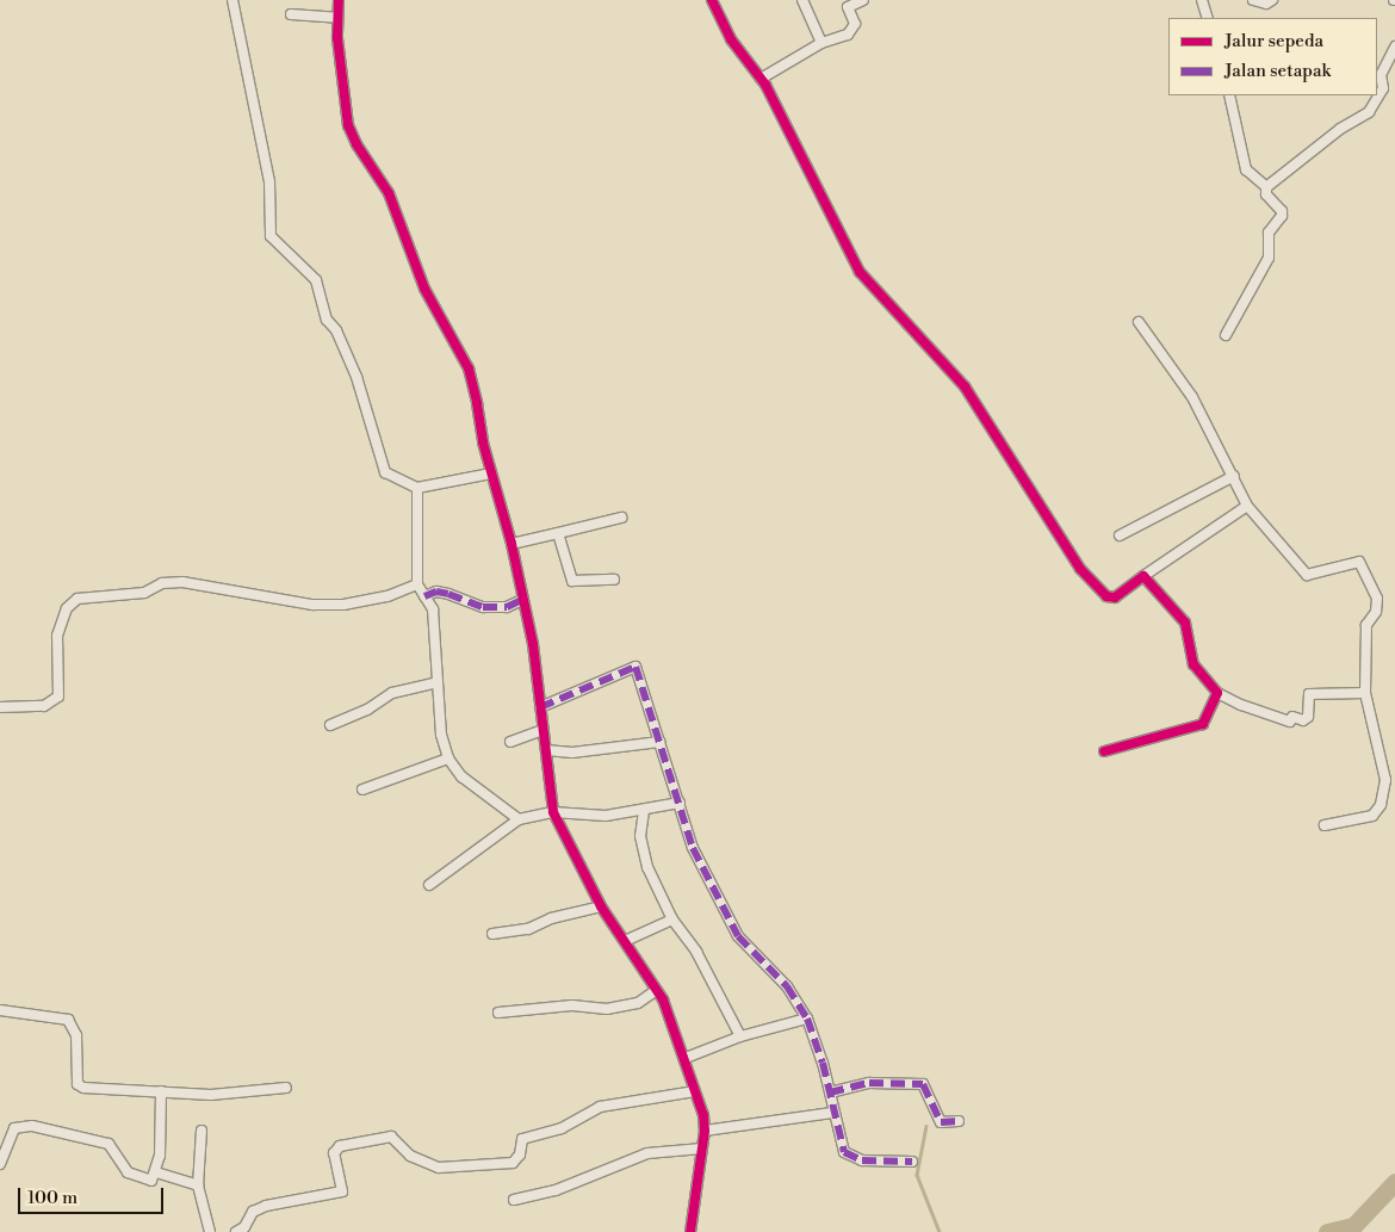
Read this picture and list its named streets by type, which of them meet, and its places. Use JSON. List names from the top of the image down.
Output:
{
  "legend": ["Jalur sepeda", "Jalan setapak"],
  "scale_bar": "100 m"
}
